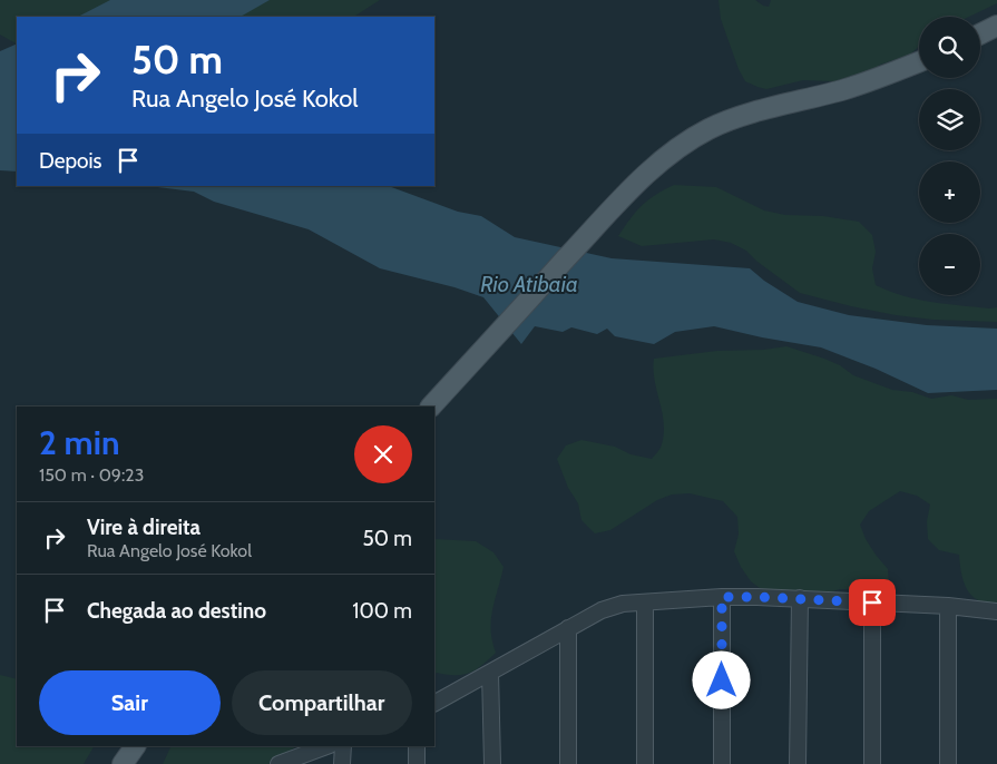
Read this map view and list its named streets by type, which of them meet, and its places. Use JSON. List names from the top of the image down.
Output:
{
  "water": ["Rio Atibaia"],
  "page": {
    "map_buttons": ["+", "−"],
    "turn": ["50 m", "Rua Angelo José Kokol"],
    "then": "Depois",
    "heading": ["2 min", "150 m · 09:23"],
    "list": [
      {
        "name": "Vire à direita",
        "note": "Rua Angelo José Kokol",
        "value": "50 m"
      },
      {
        "name": "Chegada ao destino",
        "value": "100 m"
      }
    ],
    "buttons": ["Sair", "Compartilhar"]
  }
}
